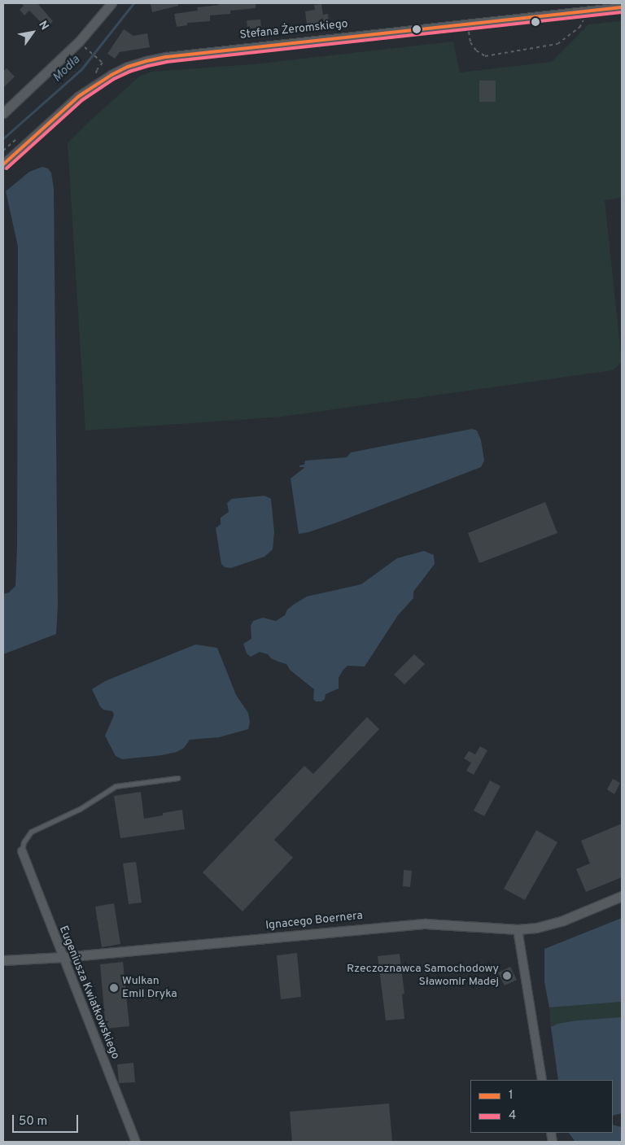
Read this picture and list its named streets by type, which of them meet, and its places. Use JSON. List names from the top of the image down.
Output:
{
  "streets": {
    "street": ["Stefana Żeromskiego", "Ignacego Boernera", "Eugeniusza Kwiatkowskiego"]
  },
  "crossings": [
    ["Ignacego Boernera", "Eugeniusza Kwiatkowskiego"]
  ],
  "water": ["Modła"],
  "places": ["Rzeczoznawca Samochodowy Sławomir Madej", "Wulkan Emil Dryka"],
  "lines": ["transit line 1", "transit line 4"],
  "legend": ["1", "4"],
  "scale_bar": "50 m",
  "north": "top right"
}
